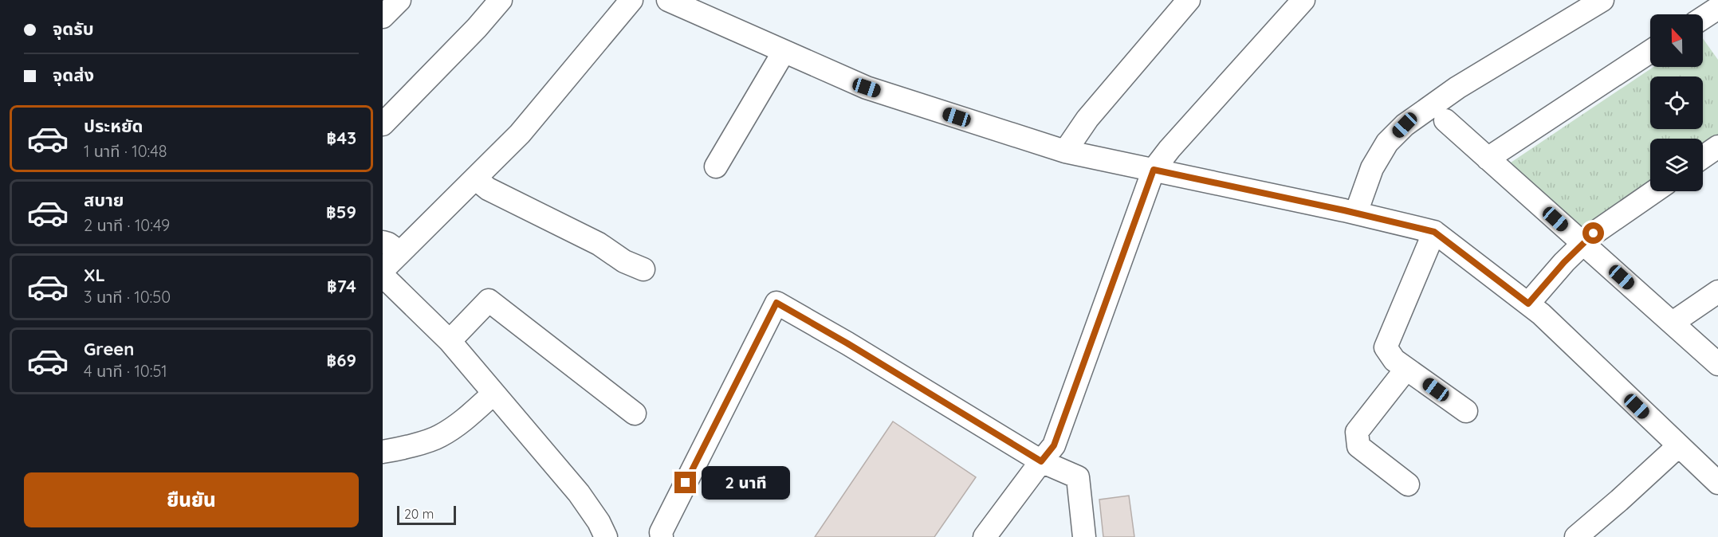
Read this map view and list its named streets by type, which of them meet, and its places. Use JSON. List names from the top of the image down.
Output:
{
  "scale_bar": "20 m",
  "north": "top",
  "page": {
    "banner": ["จุดรับ", "จุดส่ง"],
    "list": [
      {
        "name": "ประหยัด",
        "note": "1 นาที · 10:48",
        "value": "฿43"
      },
      {
        "name": "สบาย",
        "note": "2 นาที · 10:49",
        "value": "฿59"
      },
      {
        "name": "XL",
        "note": "3 นาที · 10:50",
        "value": "฿74"
      },
      {
        "name": "Green",
        "note": "4 นาที · 10:51",
        "value": "฿69"
      }
    ],
    "buttons": "ยืนยัน",
    "bubble": "2 นาที",
    "scale": "20 m"
  }
}
